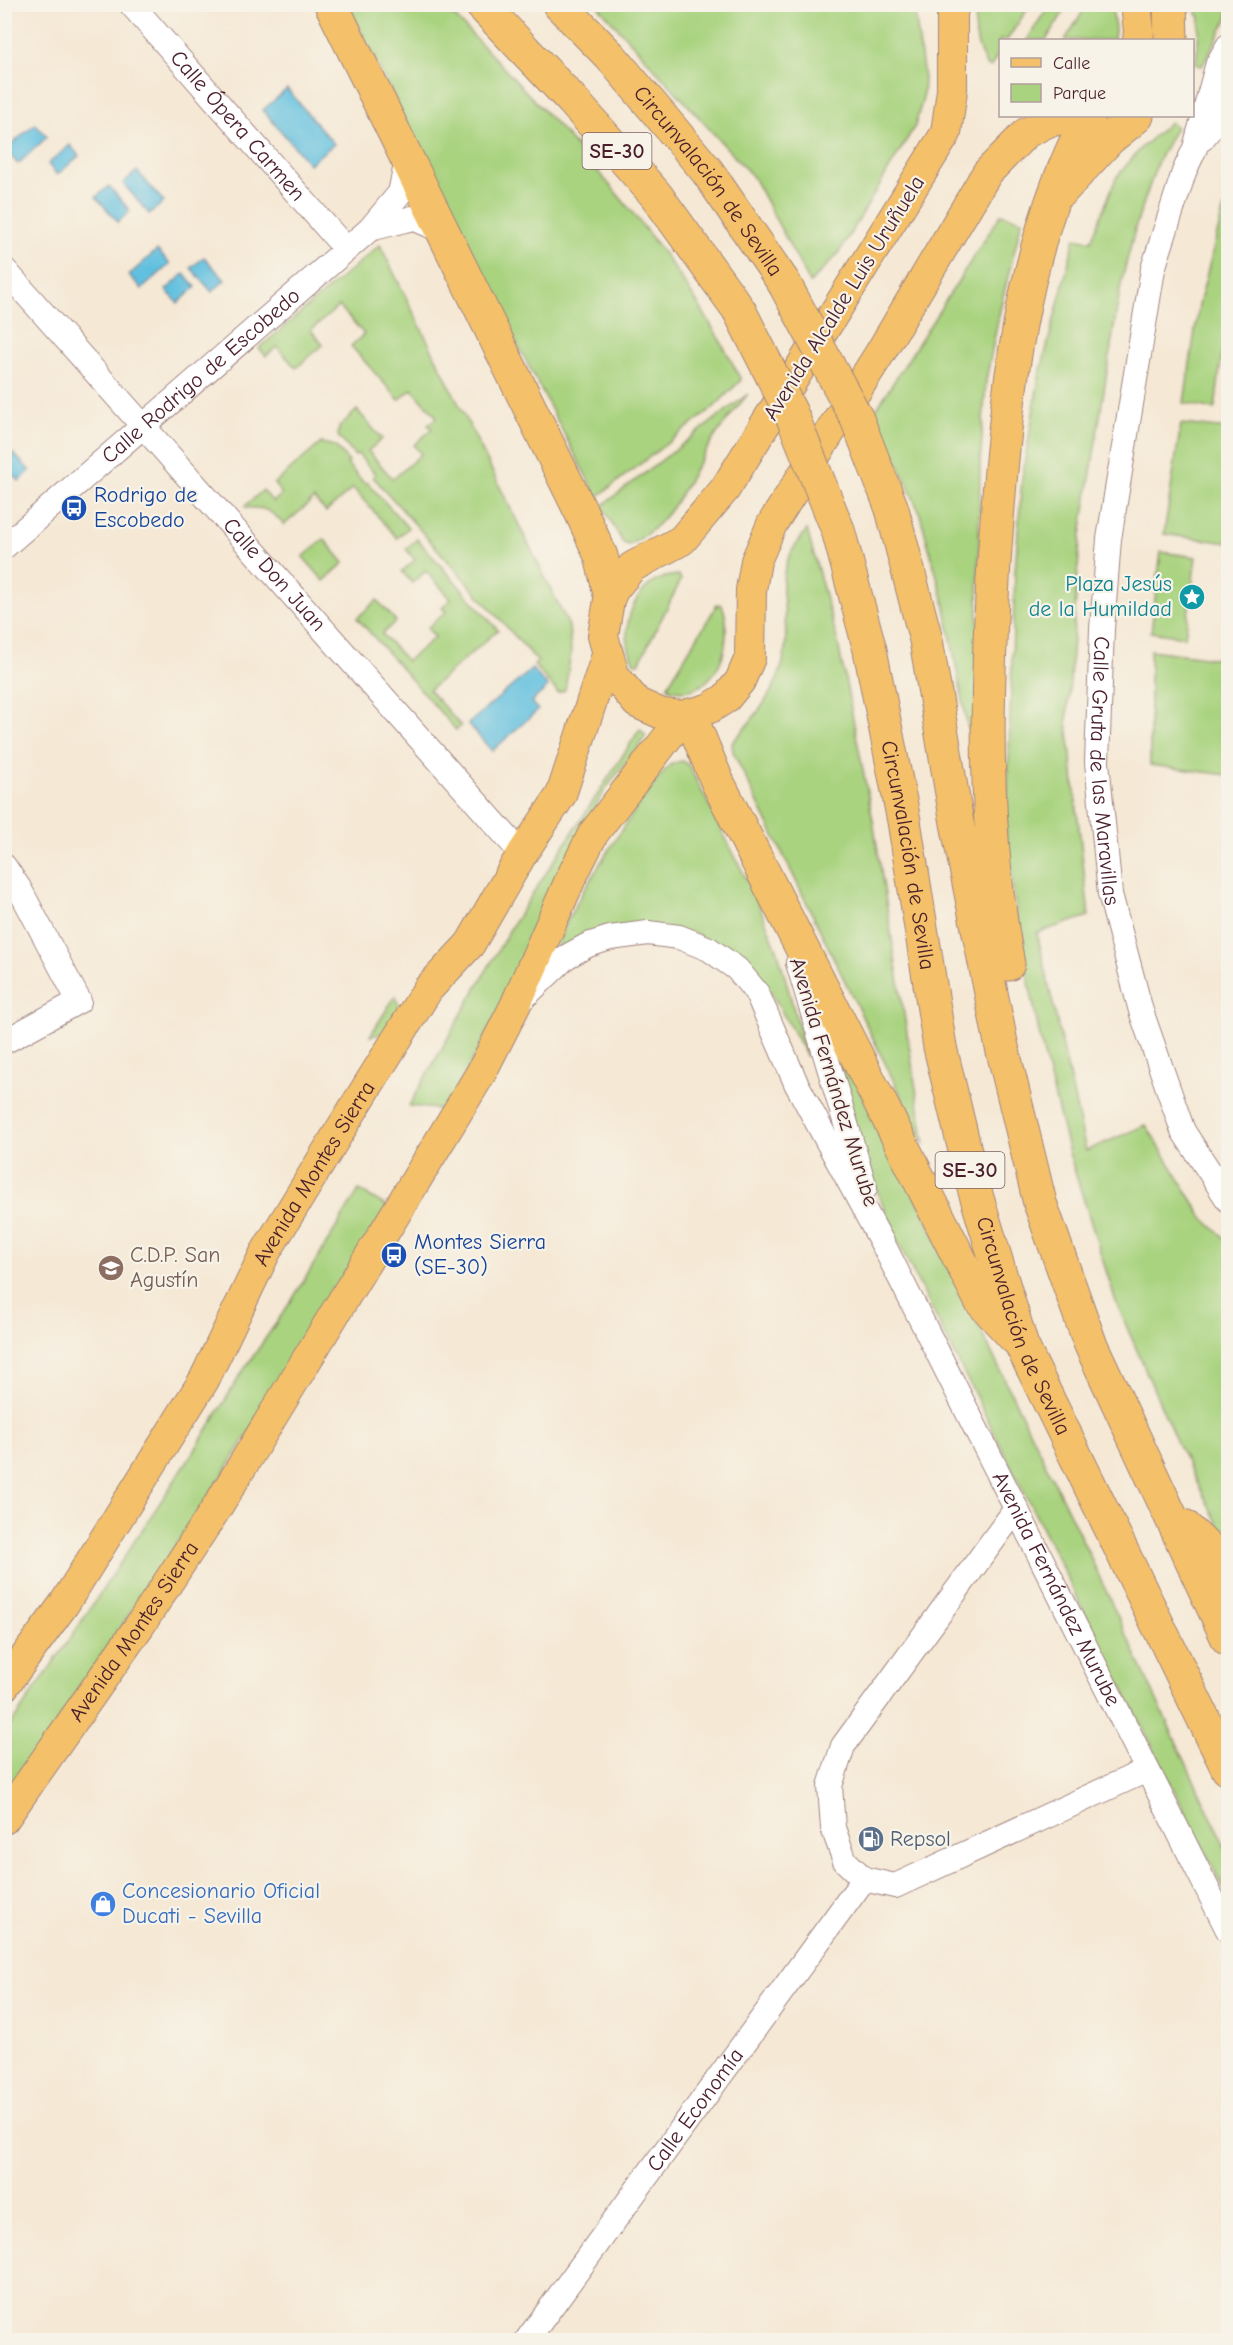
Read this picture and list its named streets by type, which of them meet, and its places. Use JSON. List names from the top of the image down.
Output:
{
  "streets": {
    "highway": ["SE-30", "Circunvalación de Sevilla"],
    "main road": ["Avenida Alcalde Luis Uruñuela", "Avenida Montes Sierra"],
    "street": [
      "Calle Ópera Carmen",
      "Calle Rodrigo de Escobedo",
      "Calle Don Juan",
      "Calle Gruta de las Maravillas",
      "Avenida Fernández Murube",
      "Calle Economía"
    ]
  },
  "crossings": [
    ["Calle Ópera Carmen", "Calle Rodrigo de Escobedo"],
    ["Calle Rodrigo de Escobedo", "Calle Don Juan"],
    ["Calle Don Juan", "Avenida Montes Sierra"],
    ["Avenida Fernández Murube", "Avenida Montes Sierra"]
  ],
  "places": {
    "bus stop": ["Rodrigo de Escobedo", "Montes Sierra (SE-30)"],
    "place": ["Plaza Jesús de la Humildad"],
    "school or university": ["C.D.P. San Agustín"],
    "fuel station": ["Repsol"],
    "shop": ["Concesionario Oficial Ducati - Sevilla"]
  },
  "legend": ["Calle", "Parque"]
}
